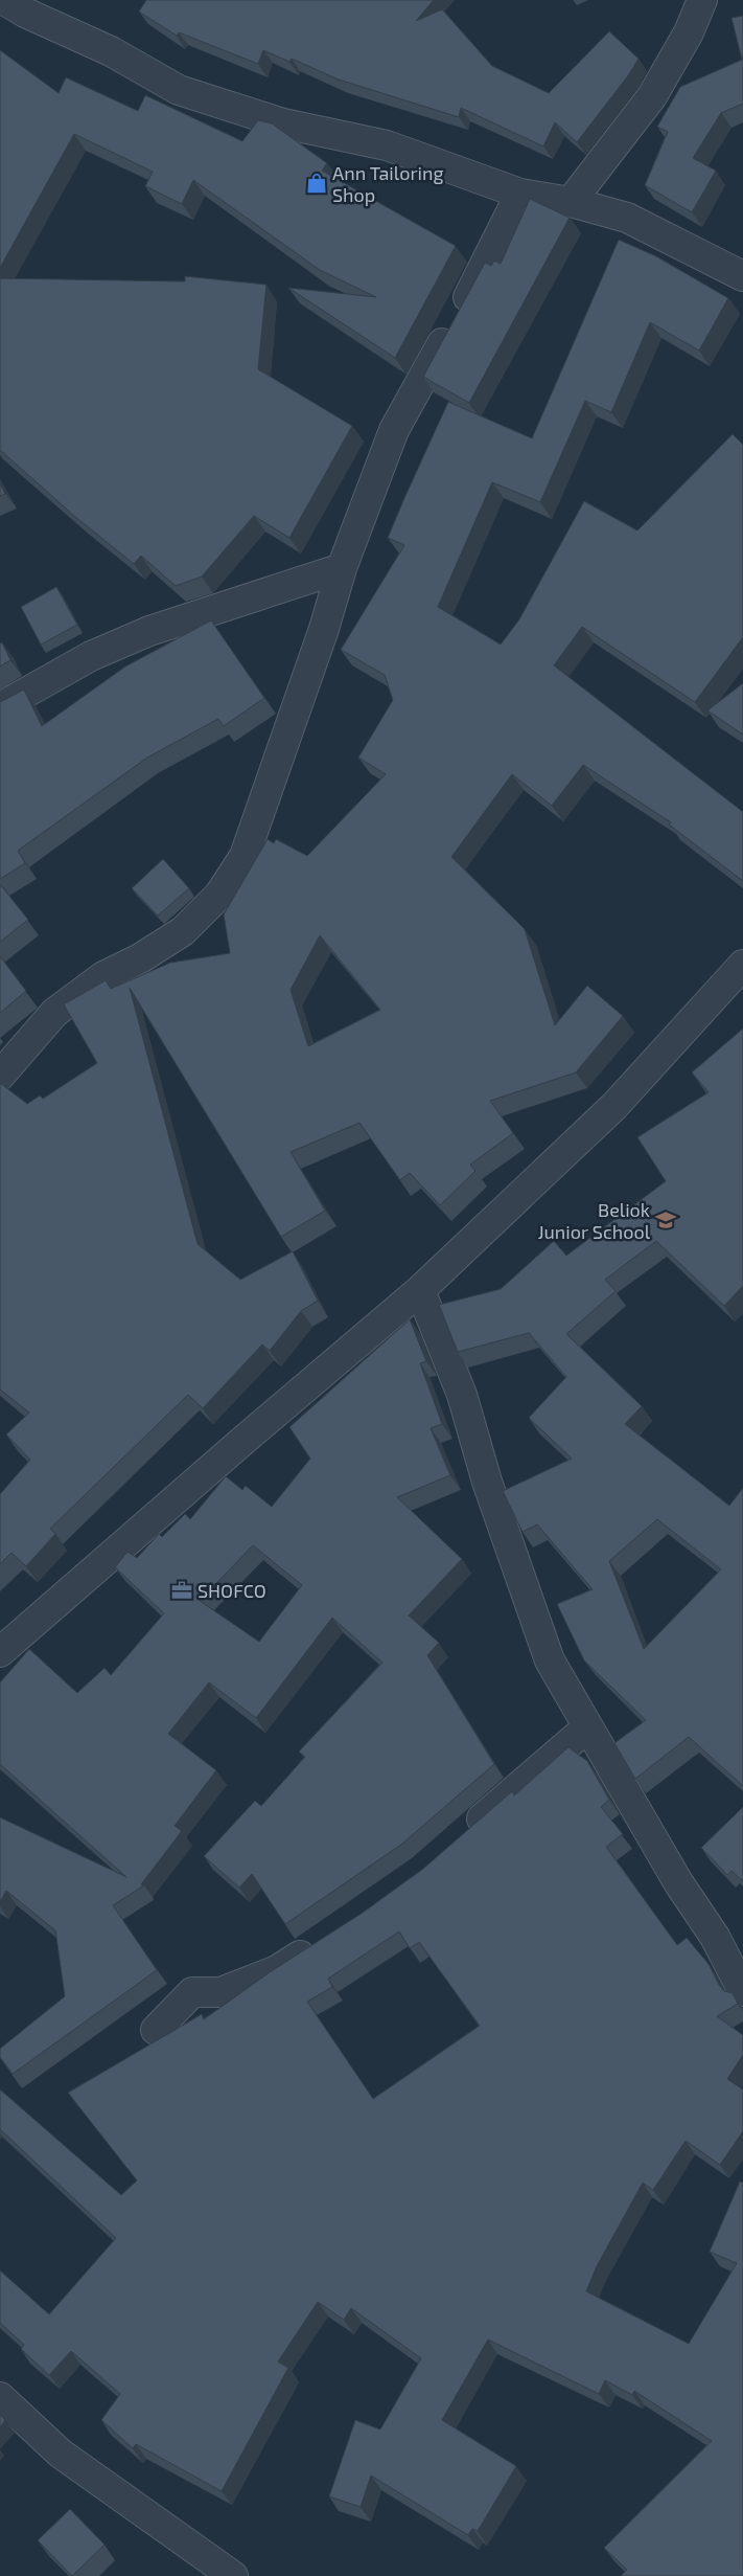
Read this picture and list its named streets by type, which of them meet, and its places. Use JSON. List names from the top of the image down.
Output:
{
  "places": {
    "shop": ["Ann Tailoring Shop"],
    "school or university": ["Beliok Junior School"],
    "office": ["SHOFCO"]
  }
}
